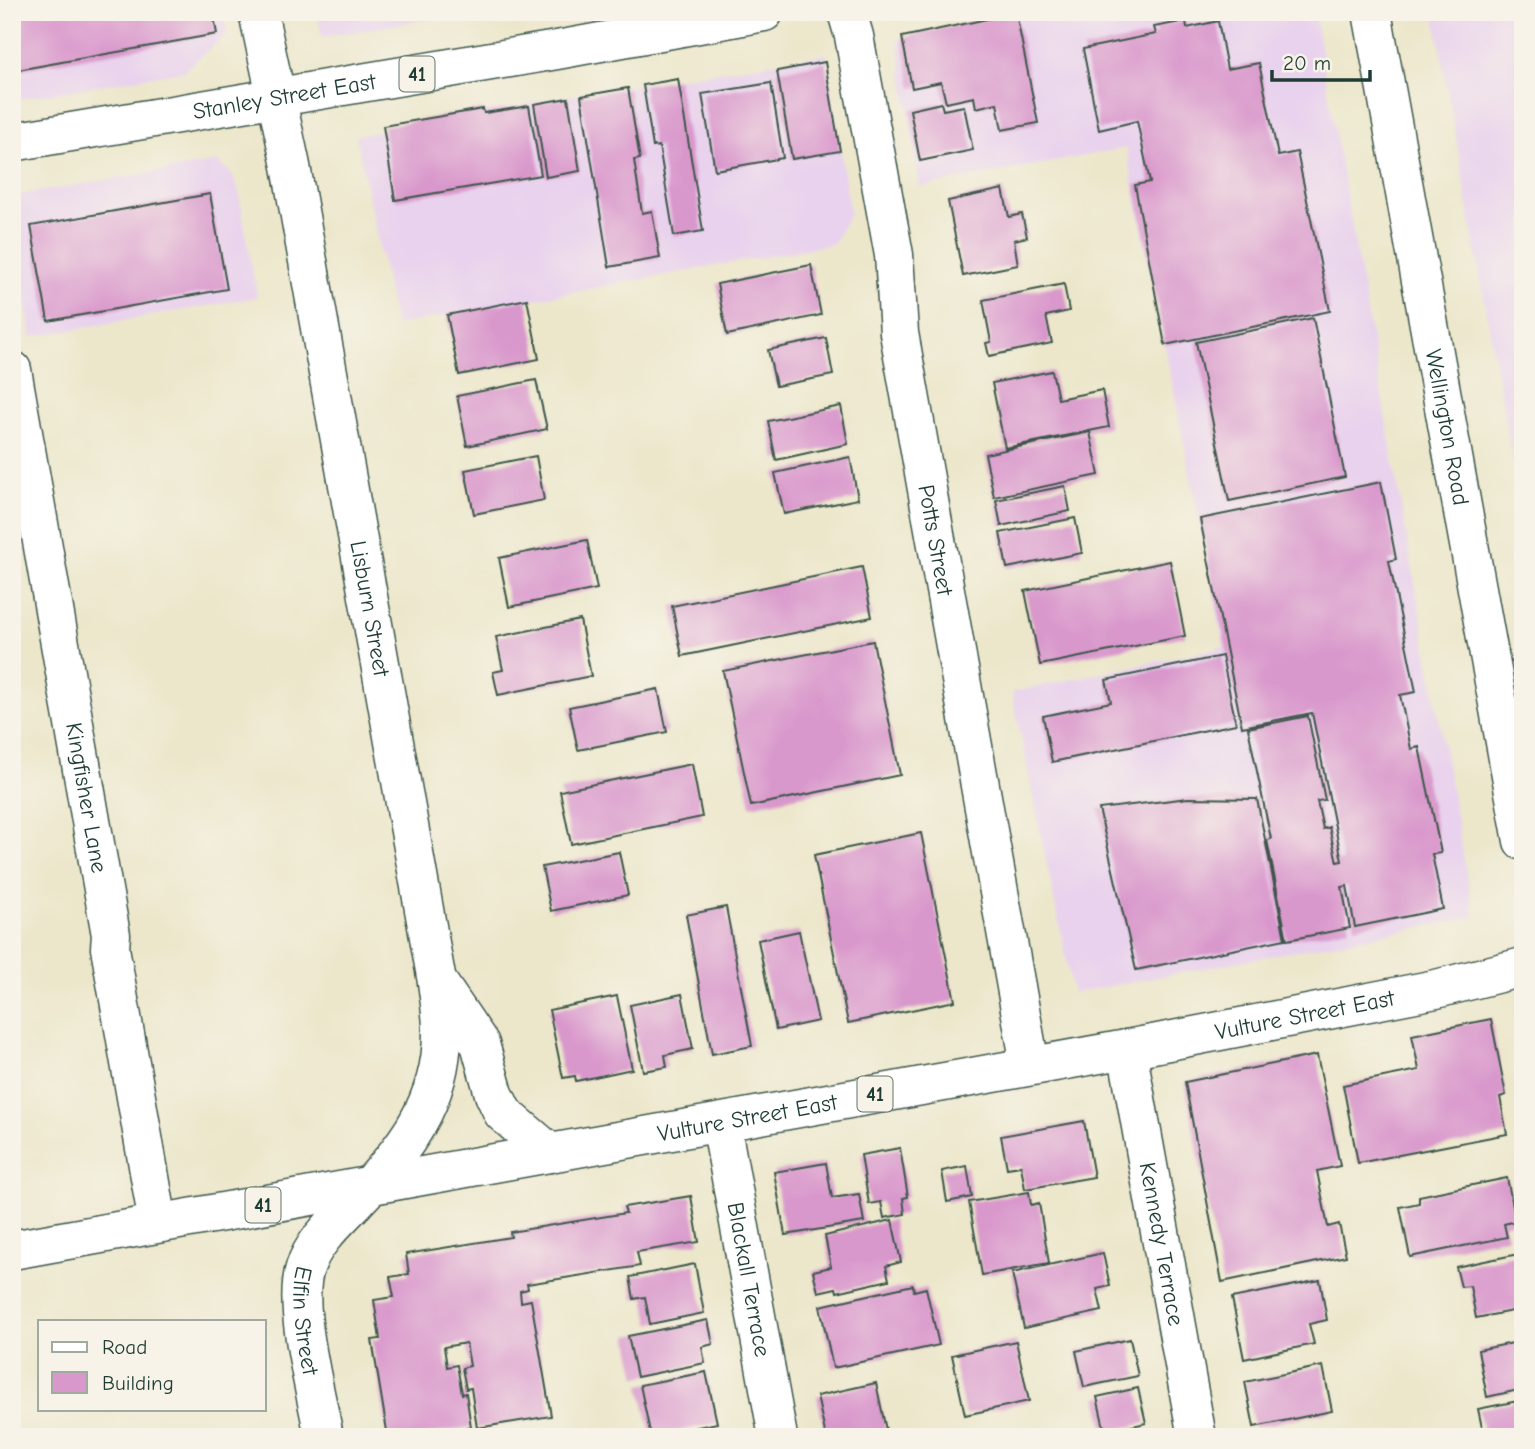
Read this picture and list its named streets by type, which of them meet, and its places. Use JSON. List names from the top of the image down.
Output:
{
  "streets": {
    "main road": [
      "41",
      "Stanley Street East",
      "Wellington Road",
      "Potts Street",
      "Lisburn Street",
      "Kingfisher Lane",
      "Vulture Street East",
      "Kennedy Terrace",
      "Blackall Terrace",
      "Elfin Street"
    ]
  },
  "crossings": [
    ["Stanley Street East", "Lisburn Street"],
    ["Potts Street", "Vulture Street East"],
    ["Lisburn Street", "Vulture Street East"],
    ["Lisburn Street", "Elfin Street"],
    ["Kingfisher Lane", "Vulture Street East"],
    ["Vulture Street East", "Kennedy Terrace"],
    ["Vulture Street East", "Blackall Terrace"],
    ["Vulture Street East", "Elfin Street"]
  ],
  "legend": ["Road", "Building"],
  "scale_bar": "20 m"
}
